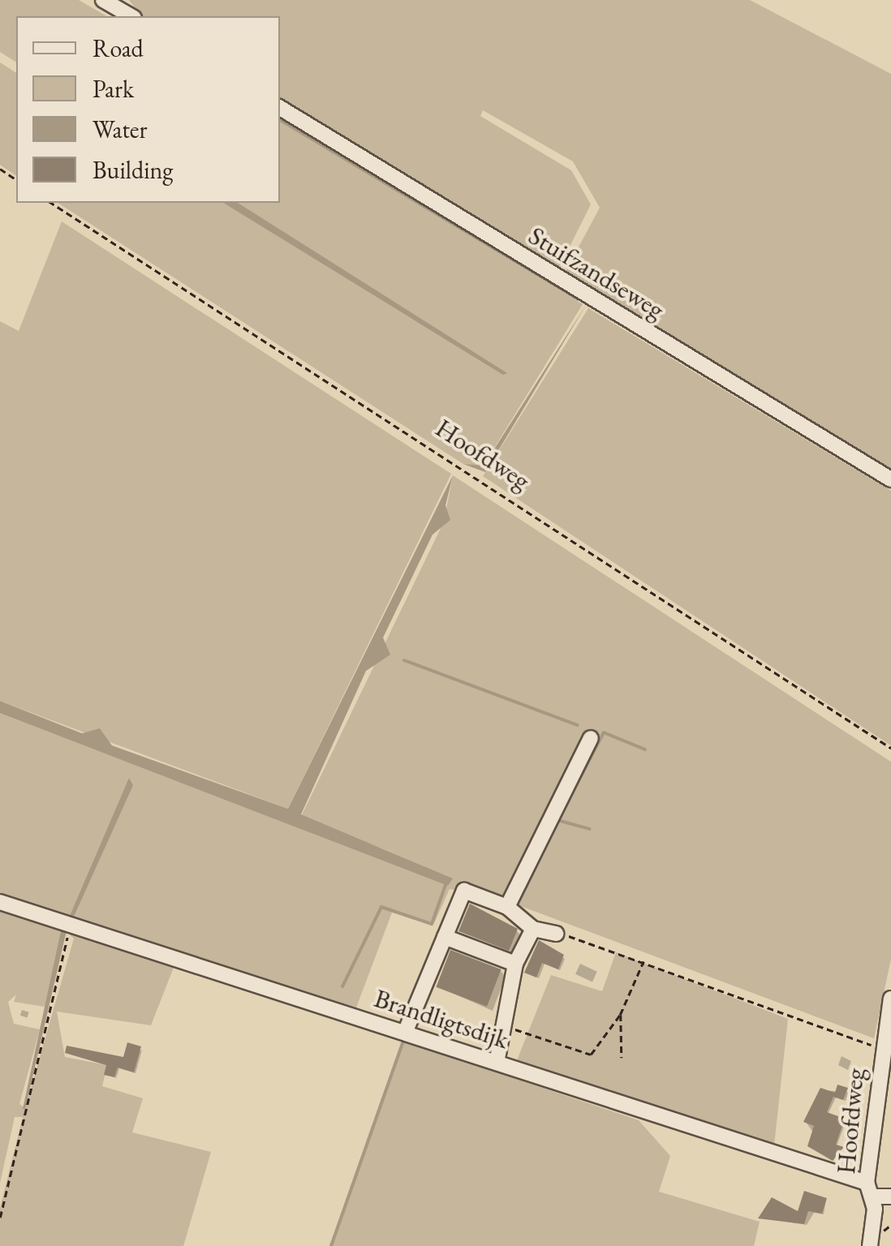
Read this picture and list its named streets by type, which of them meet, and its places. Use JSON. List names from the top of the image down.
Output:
{
  "streets": {
    "street": ["Stuifzandseweg", "Hoofdweg", "Brandligtsdijk"]
  },
  "crossings": [
    ["Hoofdweg", "Brandligtsdijk"]
  ],
  "legend": [
    "Road",
    "Park",
    "Water",
    "Building"
  ]
}
